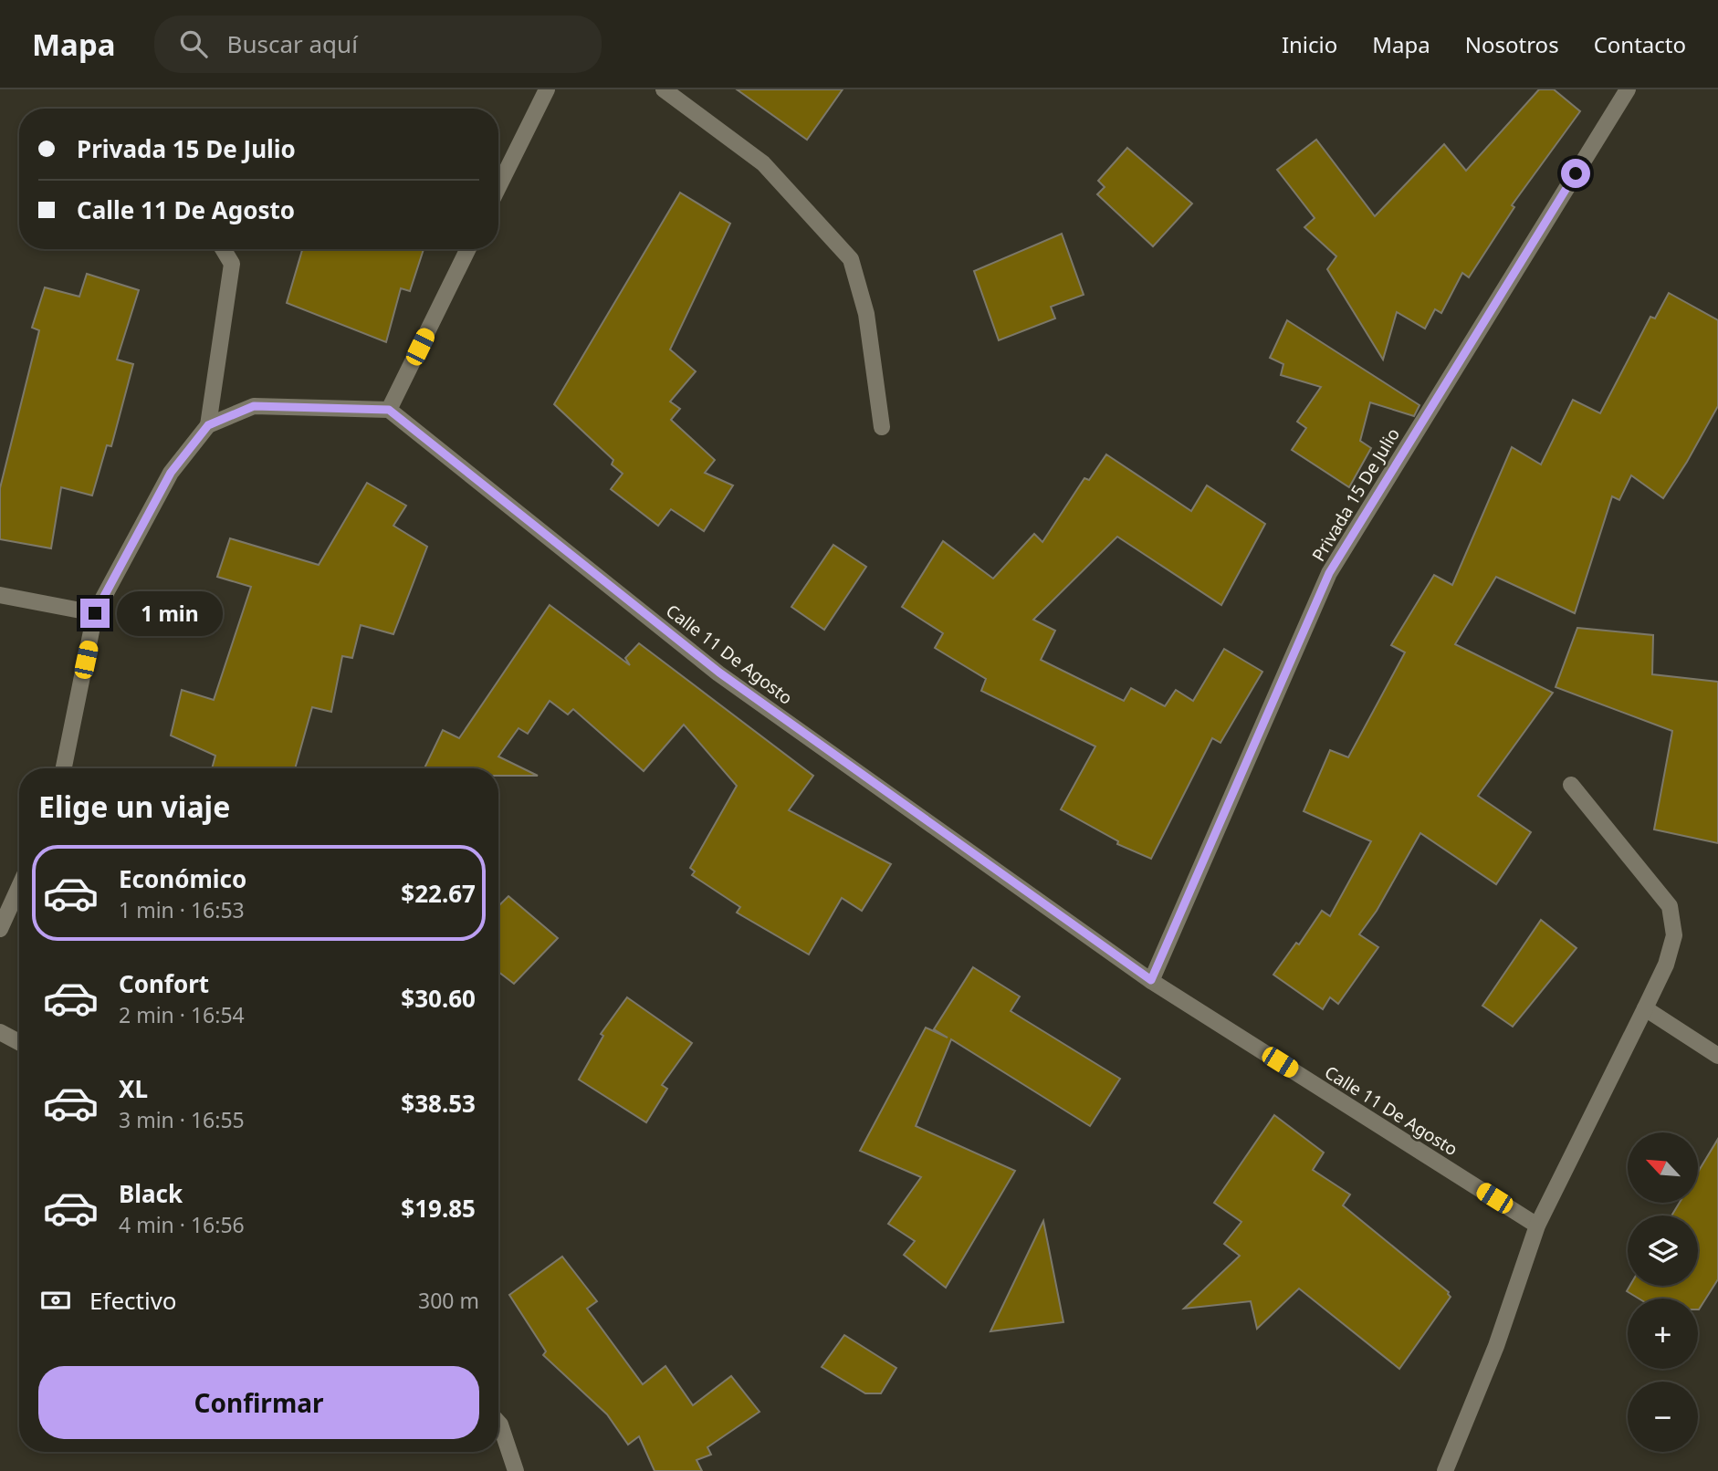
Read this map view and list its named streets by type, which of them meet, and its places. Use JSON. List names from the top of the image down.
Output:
{
  "streets": {
    "street": ["Privada 15 De Julio", "Calle 11 De Agosto"]
  },
  "crossings": [
    ["Privada 15 De Julio", "Calle 11 De Agosto"]
  ],
  "north": "top left",
  "page": {
    "header": "Mapa",
    "search": "Buscar aquí",
    "nav": [
      "Inicio",
      "Mapa",
      "Nosotros",
      "Contacto"
    ],
    "banner": ["Privada 15 De Julio", "Calle 11 De Agosto"],
    "bubble": "1 min",
    "heading": "Elige un viaje",
    "list": [
      {
        "name": "Económico",
        "note": "1 min · 16:53",
        "value": "$22.67"
      },
      {
        "name": "Confort",
        "note": "2 min · 16:54",
        "value": "$30.60"
      },
      {
        "name": "XL",
        "note": "3 min · 16:55",
        "value": "$38.53"
      },
      {
        "name": "Black",
        "note": "4 min · 16:56",
        "value": "$19.85"
      }
    ],
    "map_buttons": ["+", "−"],
    "pay": ["Efectivo", "300 m"],
    "buttons": "Confirmar"
  }
}
